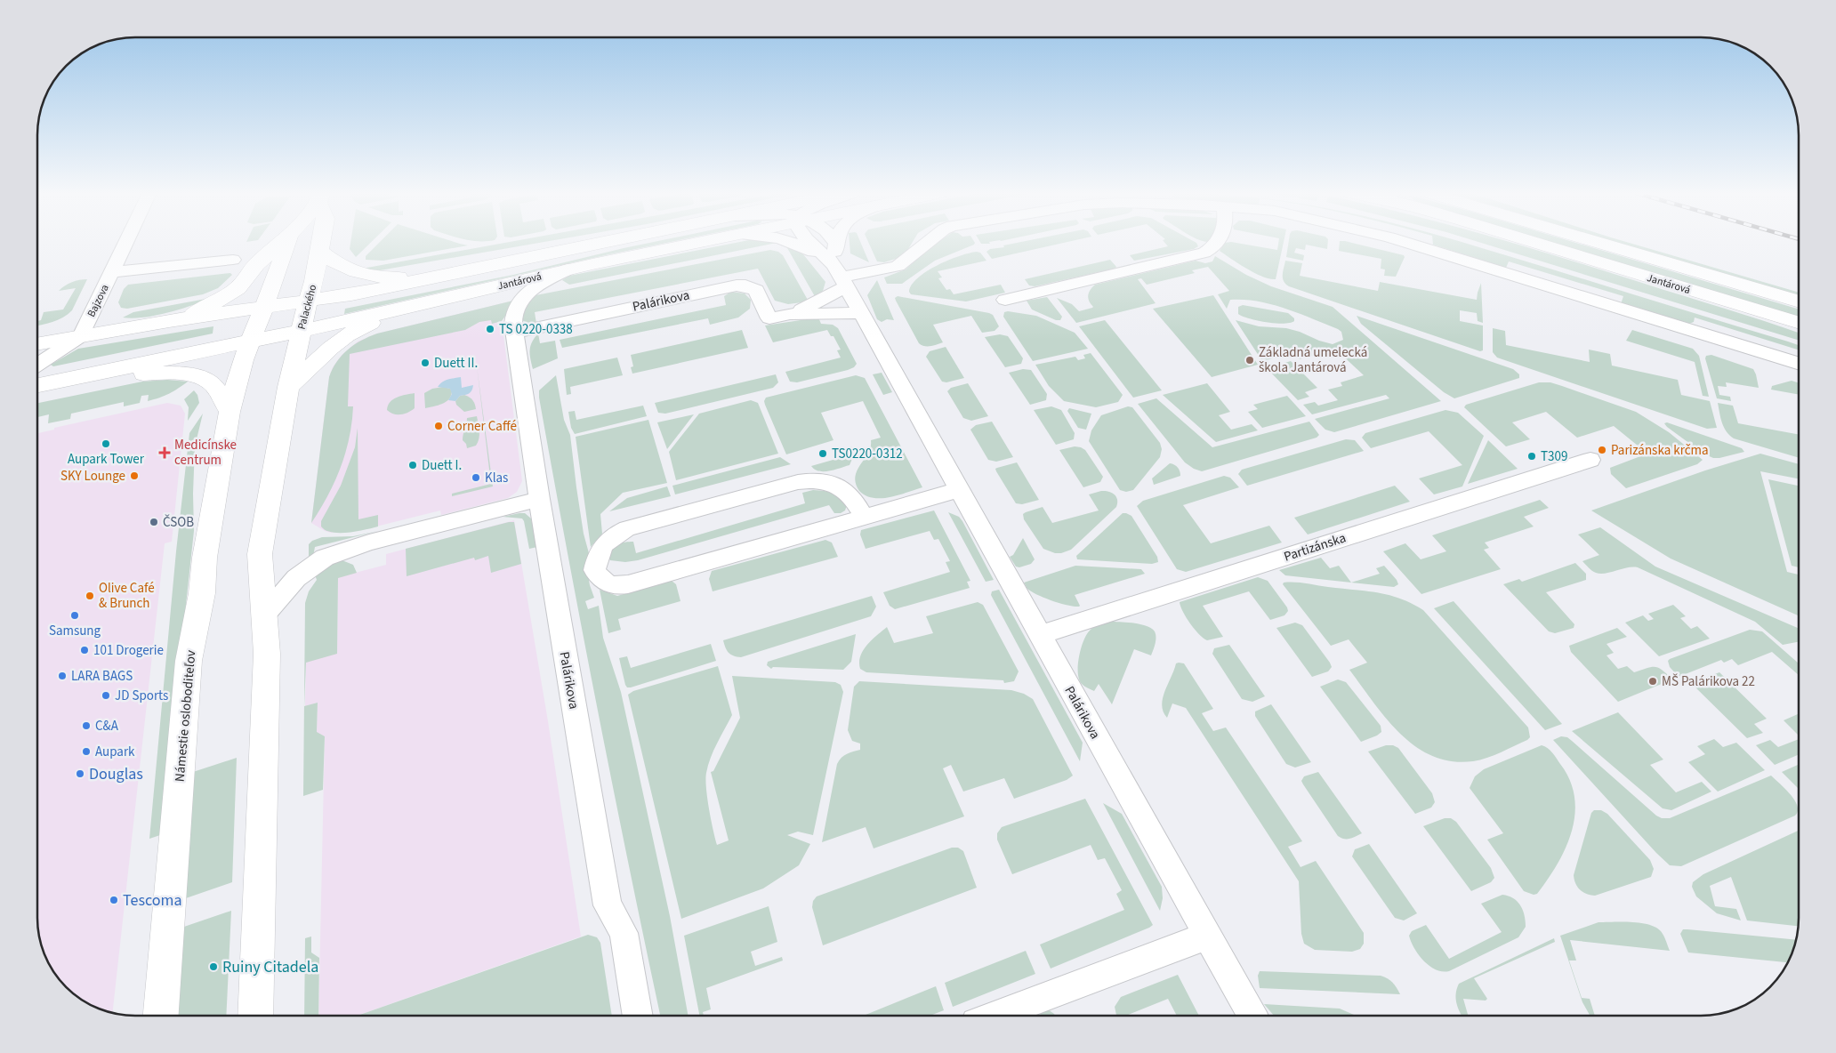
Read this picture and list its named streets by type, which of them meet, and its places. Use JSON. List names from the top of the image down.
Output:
{
  "streets": {
    "street": [
      "Jantárová",
      "Bajzova",
      "Palárikova",
      "Palackého",
      "Partizánska",
      "Námestie osloboditeľov"
    ]
  },
  "crossings": [
    ["Jantárová", "Palárikova"],
    ["Jantárová", "Palackého"],
    ["Palárikova", "Partizánska"],
    ["Palackého", "Námestie osloboditeľov"]
  ],
  "places": {
    "other": [
      "TS 0220-0338",
      "Základná umelecká škola Jantárová",
      "Duett II.",
      "Corner Caffé",
      "Aupark Tower",
      "Parizánska krčma",
      "TS0220-0312",
      "T309",
      "Duett I.",
      "SKY Lounge",
      "Klas",
      "ČSOB",
      "Olive Café & Brunch",
      "Samsung",
      "101 Drogerie",
      "LARA BAGS",
      "MŠ Palárikova 22",
      "JD Sports",
      "C&A",
      "Aupark",
      "Douglas",
      "Tescoma",
      "Ruiny Citadela"
    ],
    "health": ["Medicínske centrum"]
  }
}
